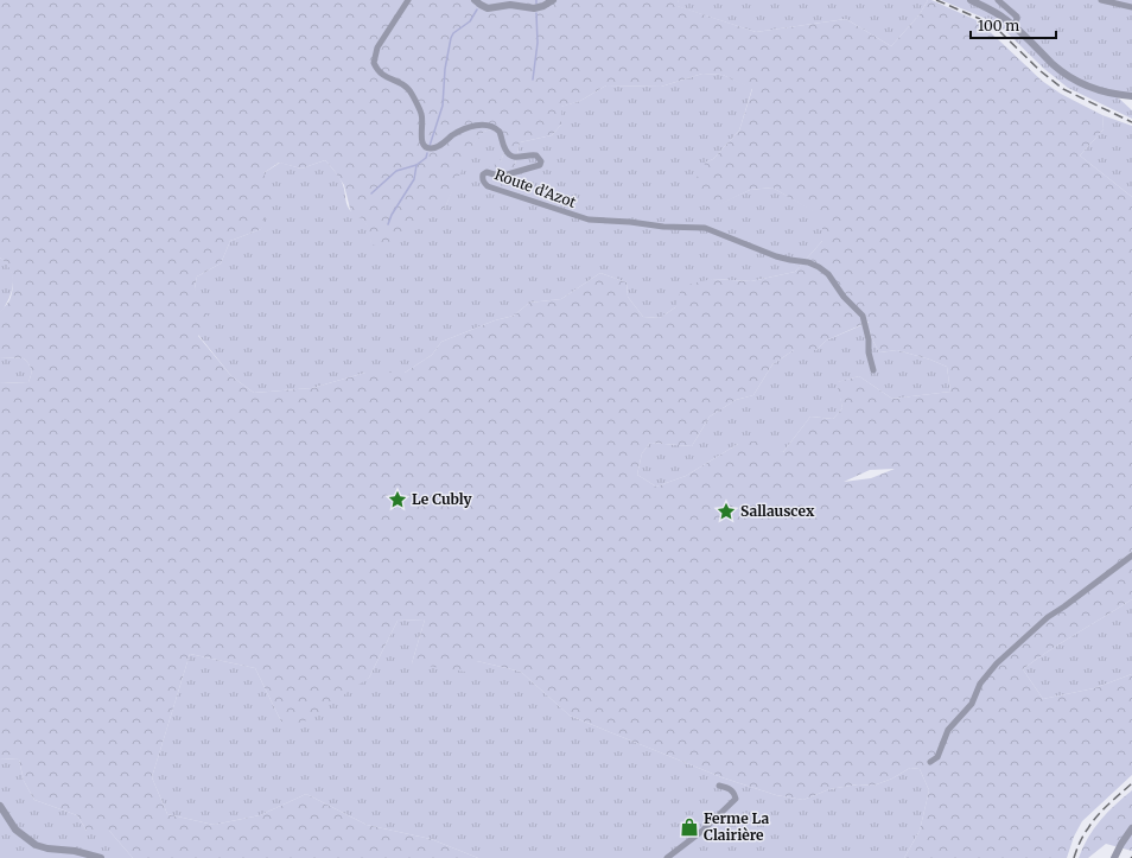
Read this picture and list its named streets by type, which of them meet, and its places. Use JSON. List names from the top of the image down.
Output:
{
  "streets": {
    "street": ["Route d'Azot"]
  },
  "places": {
    "place": ["Le Cubly", "Sallauscex"],
    "shop": ["Ferme La Clairière"]
  },
  "scale_bar": "100 m"
}
